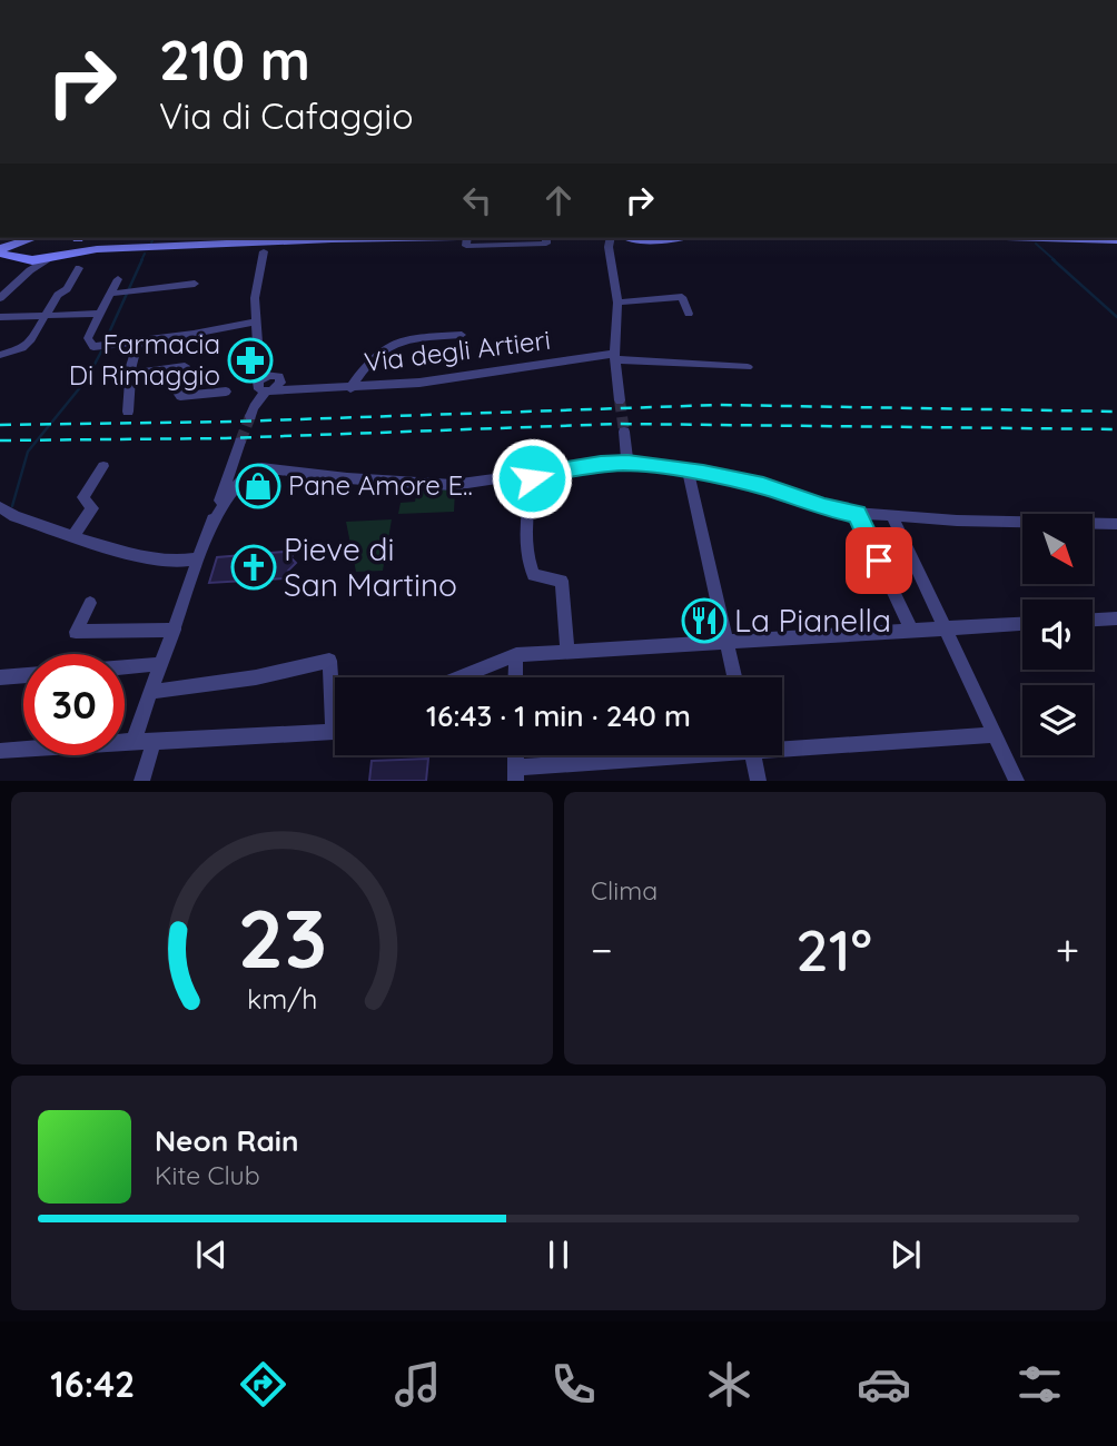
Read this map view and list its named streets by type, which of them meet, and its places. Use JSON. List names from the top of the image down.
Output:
{
  "streets": {
    "street": ["Via degli Artieri"]
  },
  "places": {
    "pharmacy": ["Farmacia Di Rimaggio"],
    "shop": ["Pane Amore E.."],
    "church": ["Pieve di San Martino"],
    "restaurant": ["La Pianella"]
  },
  "north": "bottom right",
  "page": {
    "turn": ["210 m", "Via di Cafaggio"],
    "limit": "30",
    "trip": "16:43 · 1 min · 240 m",
    "tile": "Clima",
    "heat": ["−", "21°", "+"],
    "song": ["Neon Rain", "Kite Club"],
    "tabs": "16:42",
    "gauge": ["23", "km/h"]
  }
}
